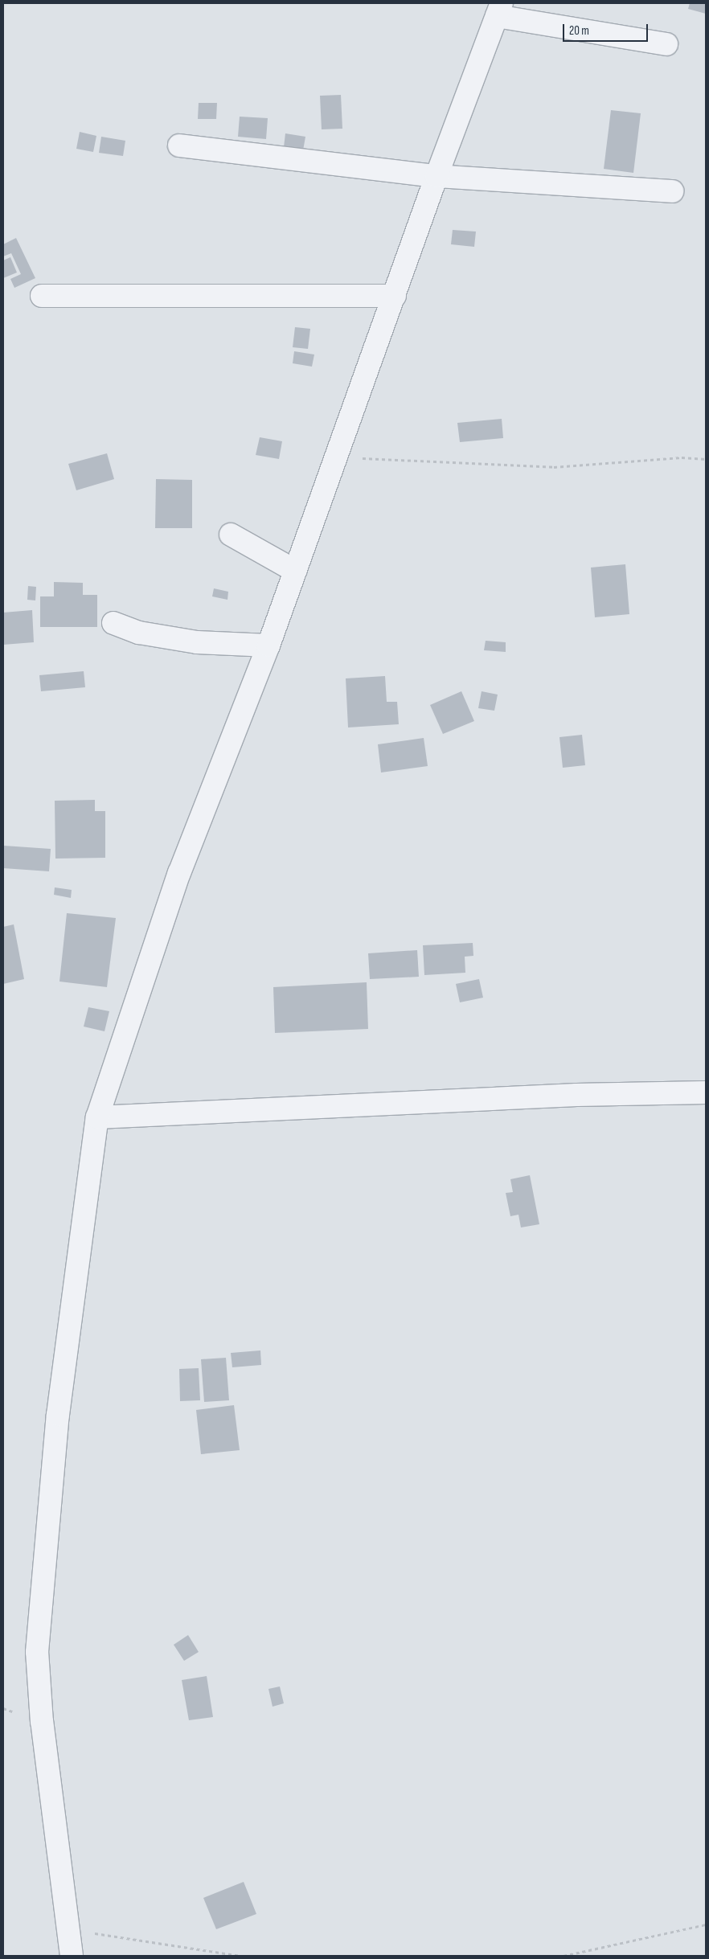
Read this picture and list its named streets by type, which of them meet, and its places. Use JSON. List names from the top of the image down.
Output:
{
  "scale_bar": "20 m"
}
